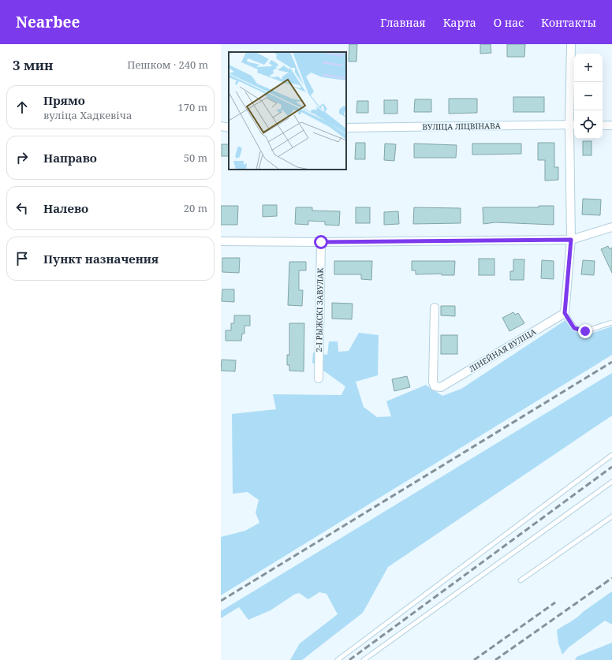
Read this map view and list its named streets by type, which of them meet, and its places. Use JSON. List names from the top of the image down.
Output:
{
  "streets": {
    "street": ["ВУЛІЦА ЛІЦВІНАВА", "2-І РЫЖСКІ ЗАВУЛАК", "ЛІНЕЙНАЯ ВУЛІЦА"]
  },
  "page": {
    "header": "Nearbee",
    "nav": [
      "Главная",
      "Карта",
      "О нас",
      "Контакты"
    ],
    "heading": ["3 мин", "Пешком · 240 m"],
    "map_buttons": ["+", "−"],
    "list": [
      ["Прямо", "вуліца Хадкевіча", "170 m"],
      ["Направо", "50 m"],
      ["Налево", "20 m"],
      "Пункт назначения"
    ]
  }
}
